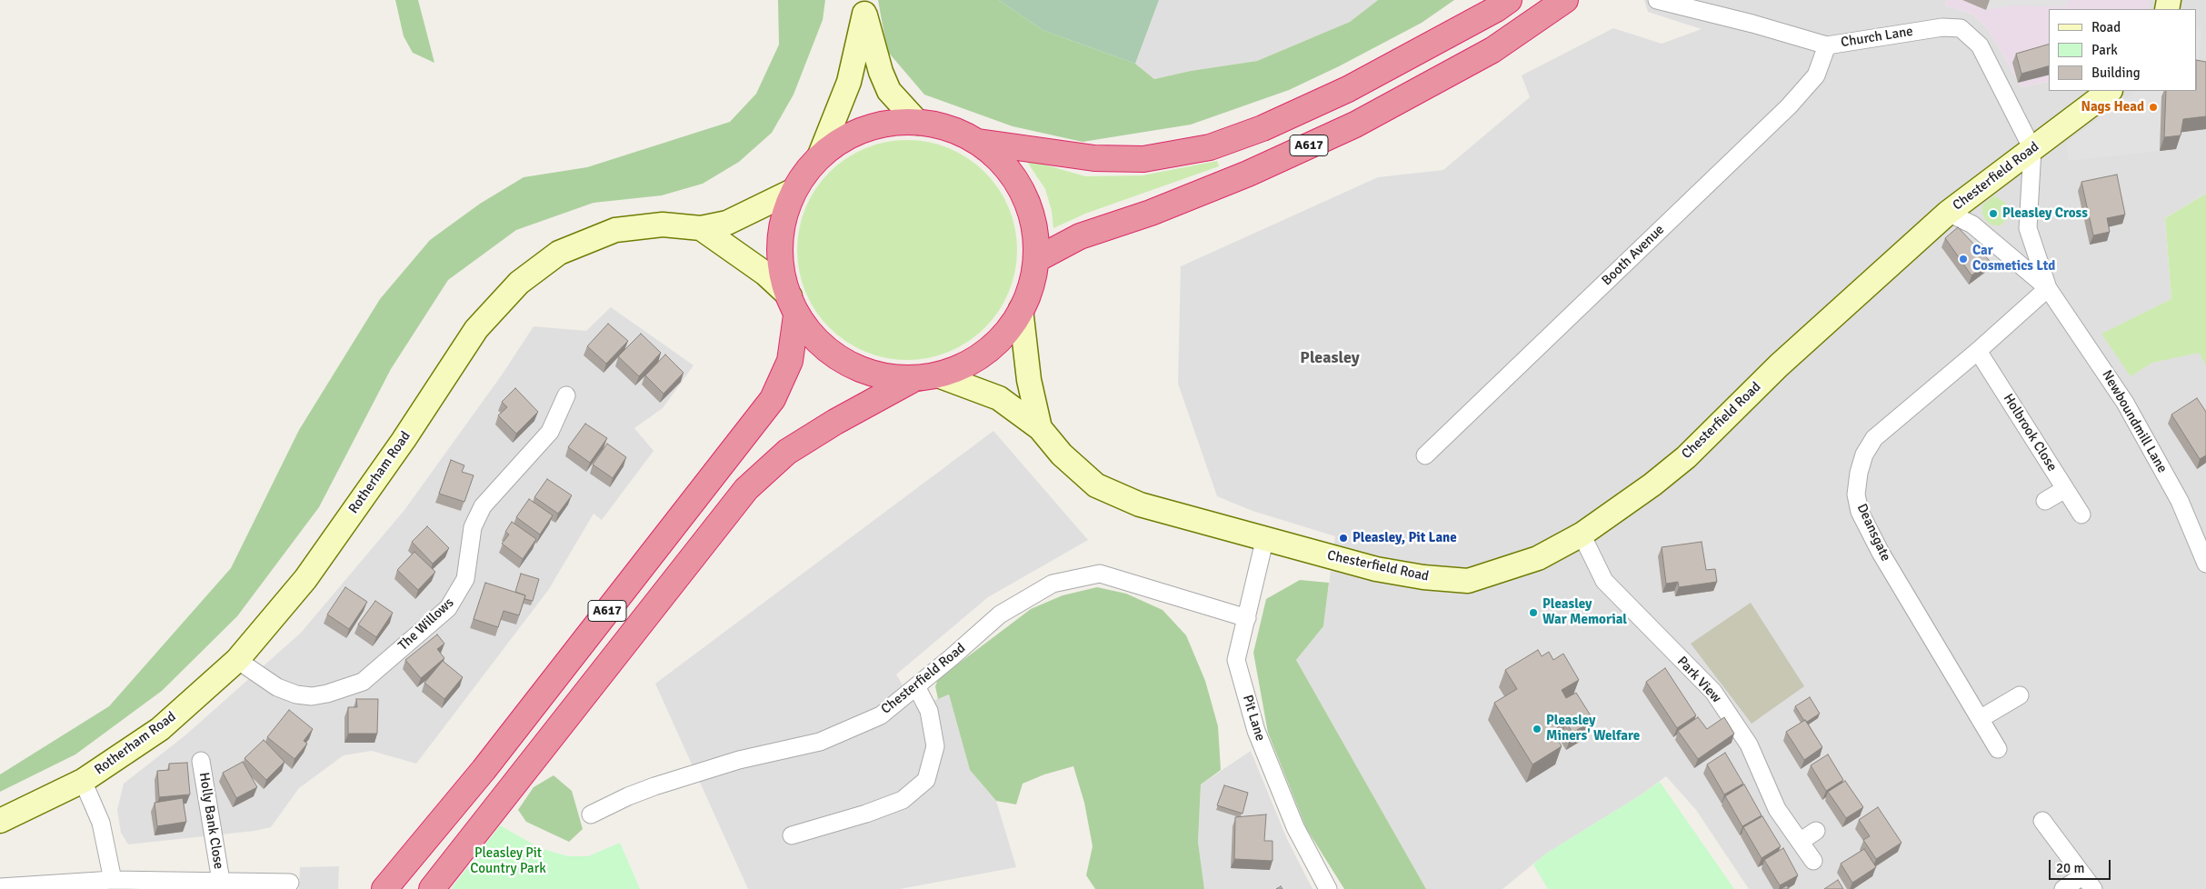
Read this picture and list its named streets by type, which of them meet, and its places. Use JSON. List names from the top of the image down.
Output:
{
  "streets": {
    "highway": ["A617"],
    "street": [
      "Church Lane",
      "Chesterfield Road",
      "Booth Avenue",
      "Newboundmill Lane",
      "Holbrook Close",
      "Rotherham Road",
      "Deansgate",
      "The Willows",
      "Park View",
      "Pit Lane",
      "Holly Bank Close"
    ]
  },
  "crossings": [
    ["Church Lane", "Chesterfield Road"],
    ["Church Lane", "Booth Avenue"],
    ["Church Lane", "Newboundmill Lane"],
    ["A617", "Rotherham Road"],
    ["Chesterfield Road", "Newboundmill Lane"],
    ["Chesterfield Road", "Park View"],
    ["Chesterfield Road", "Pit Lane"],
    ["Newboundmill Lane", "Deansgate"],
    ["Holbrook Close", "Deansgate"],
    ["Rotherham Road", "The Willows"]
  ],
  "districts": ["Pleasley"],
  "parks": ["Pleasley Pit Country Park"],
  "places": [
    "Nags Head",
    "Pleasley Cross",
    "Car Cosmetics Ltd",
    "Pleasley, Pit Lane",
    "Pleasley War Memorial",
    "Pleasley Miners' Welfare"
  ],
  "legend": ["Road", "Park", "Building"],
  "scale_bar": "20 m"
}
